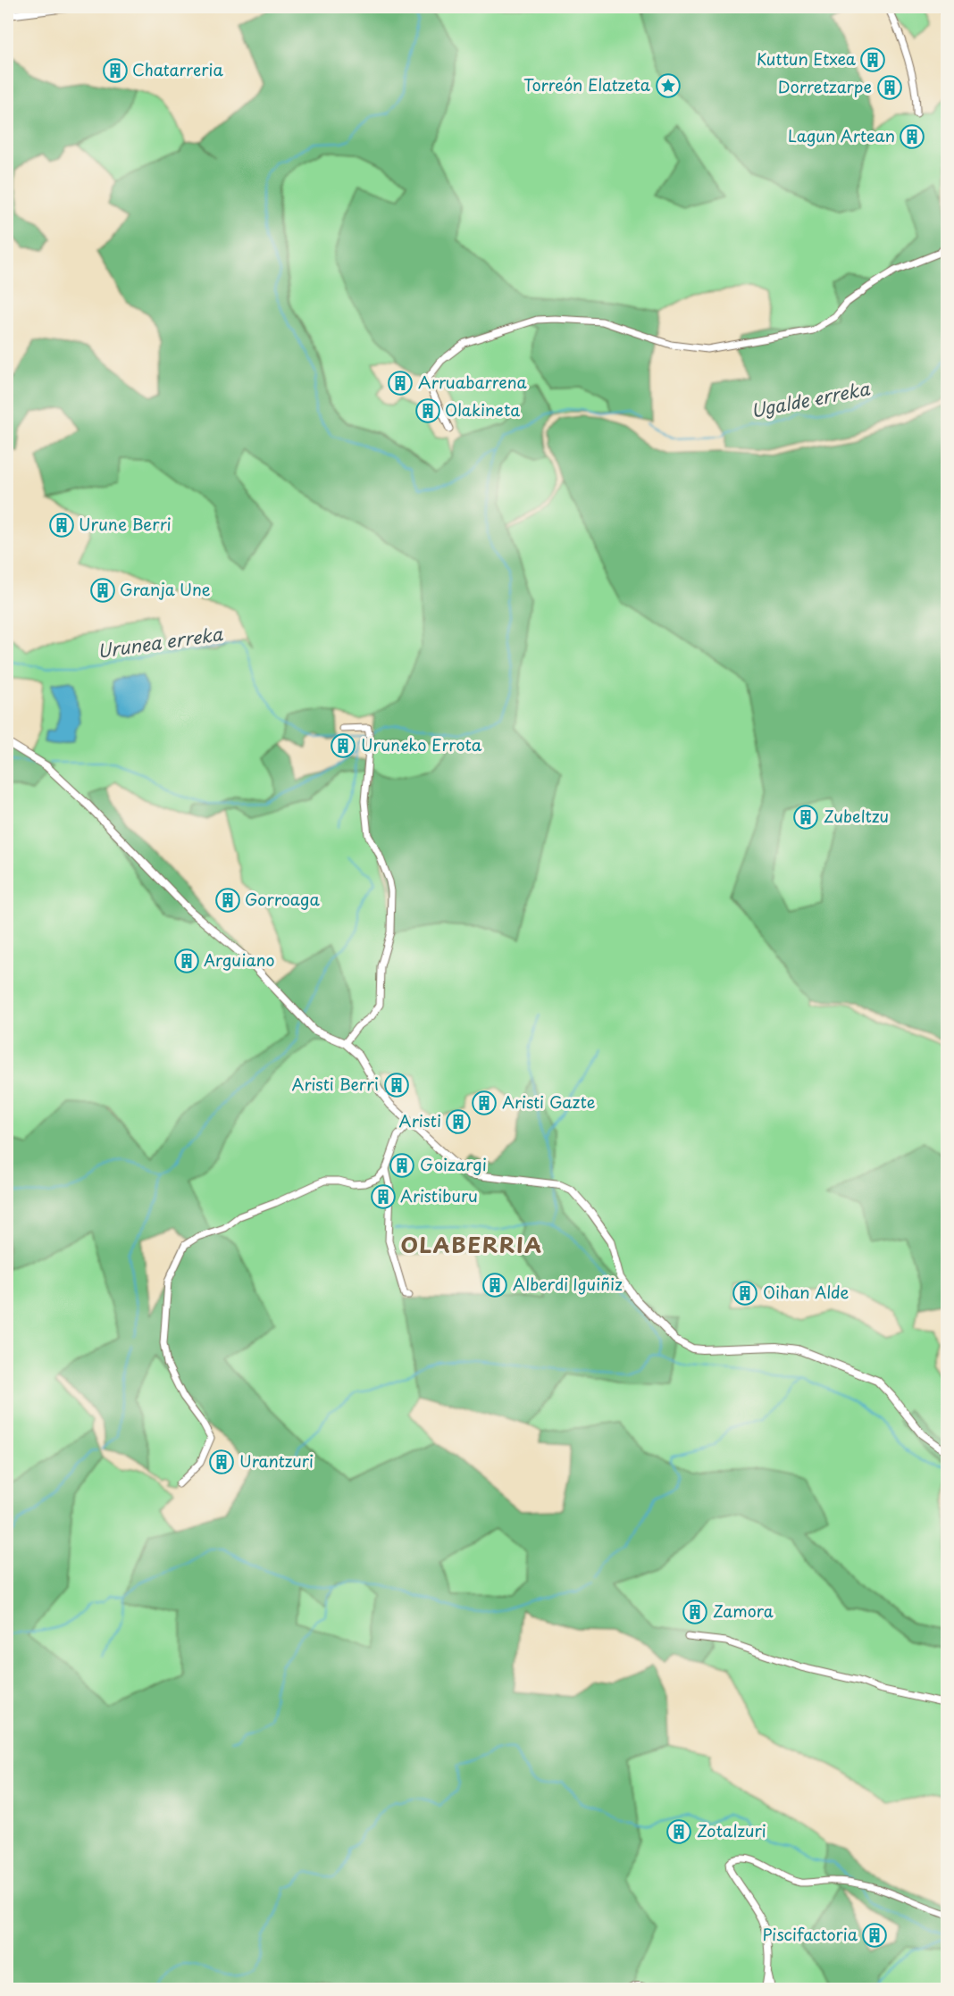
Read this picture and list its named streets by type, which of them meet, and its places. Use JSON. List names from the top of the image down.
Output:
{
  "districts": ["OLABERRIA"],
  "water": ["Ugalde erreka", "Urunea erreka"],
  "places": {
    "building": [
      "Kuttun Etxea",
      "Chatarreria",
      "Dorretzarpe",
      "Lagun Artean",
      "Arruabarrena",
      "Olakineta",
      "Urune Berri",
      "Granja Une",
      "Uruneko Errota",
      "Zubeltzu",
      "Gorroaga",
      "Arguiano",
      "Aristi Berri",
      "Aristi Gazte",
      "Aristi",
      "Goizargi",
      "Aristiburu",
      "Alberdi Iguiñiz",
      "Oihan Alde",
      "Urantzuri",
      "Zamora",
      "Zotalzuri",
      "Piscifactoria"
    ],
    "place": ["Torreón Elatzeta"]
  }
}
